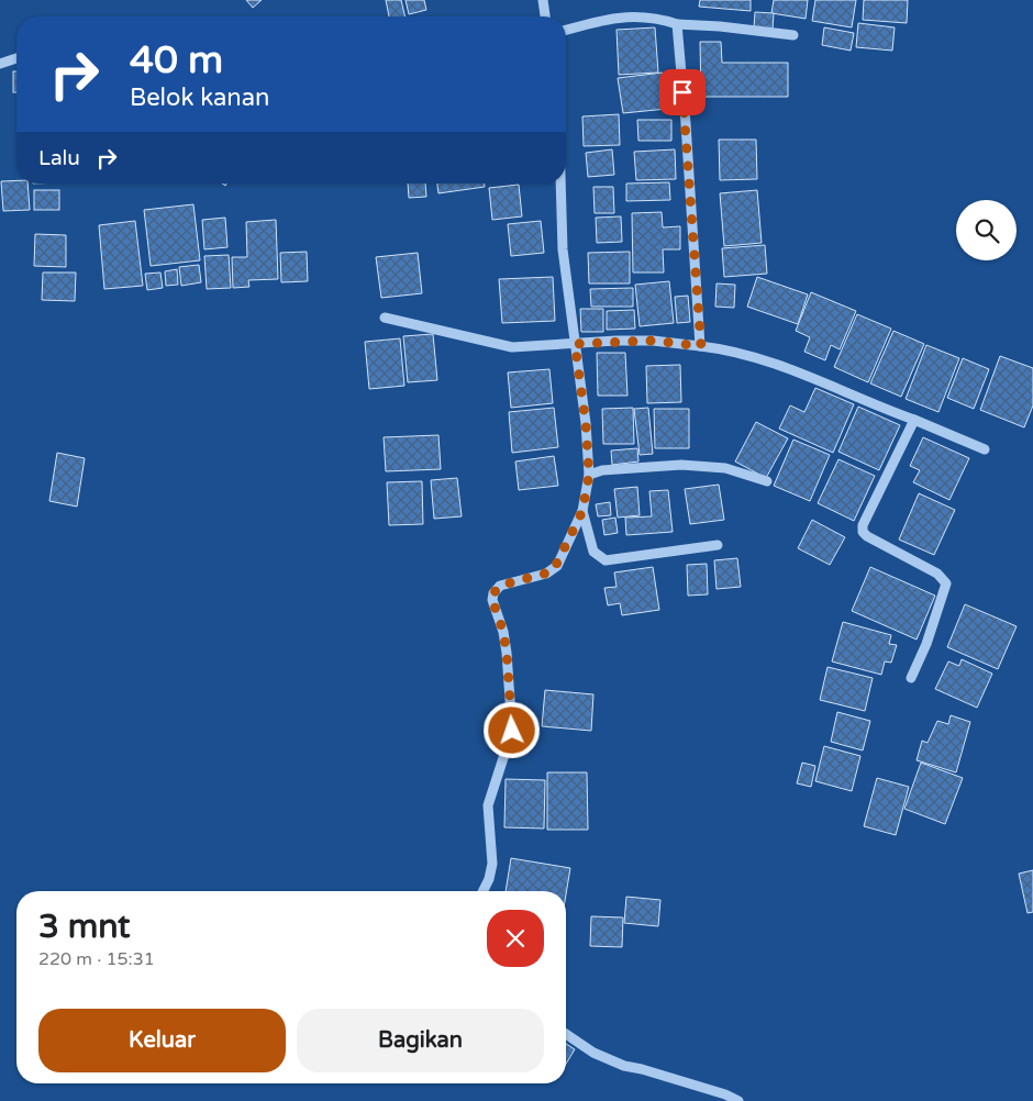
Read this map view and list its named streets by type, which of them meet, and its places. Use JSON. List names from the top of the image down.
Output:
{
  "page": {
    "turn": ["40 m", "Belok kanan"],
    "then": "Lalu",
    "heading": ["3 mnt", "220 m · 15:31"],
    "buttons": ["Keluar", "Bagikan"]
  }
}
